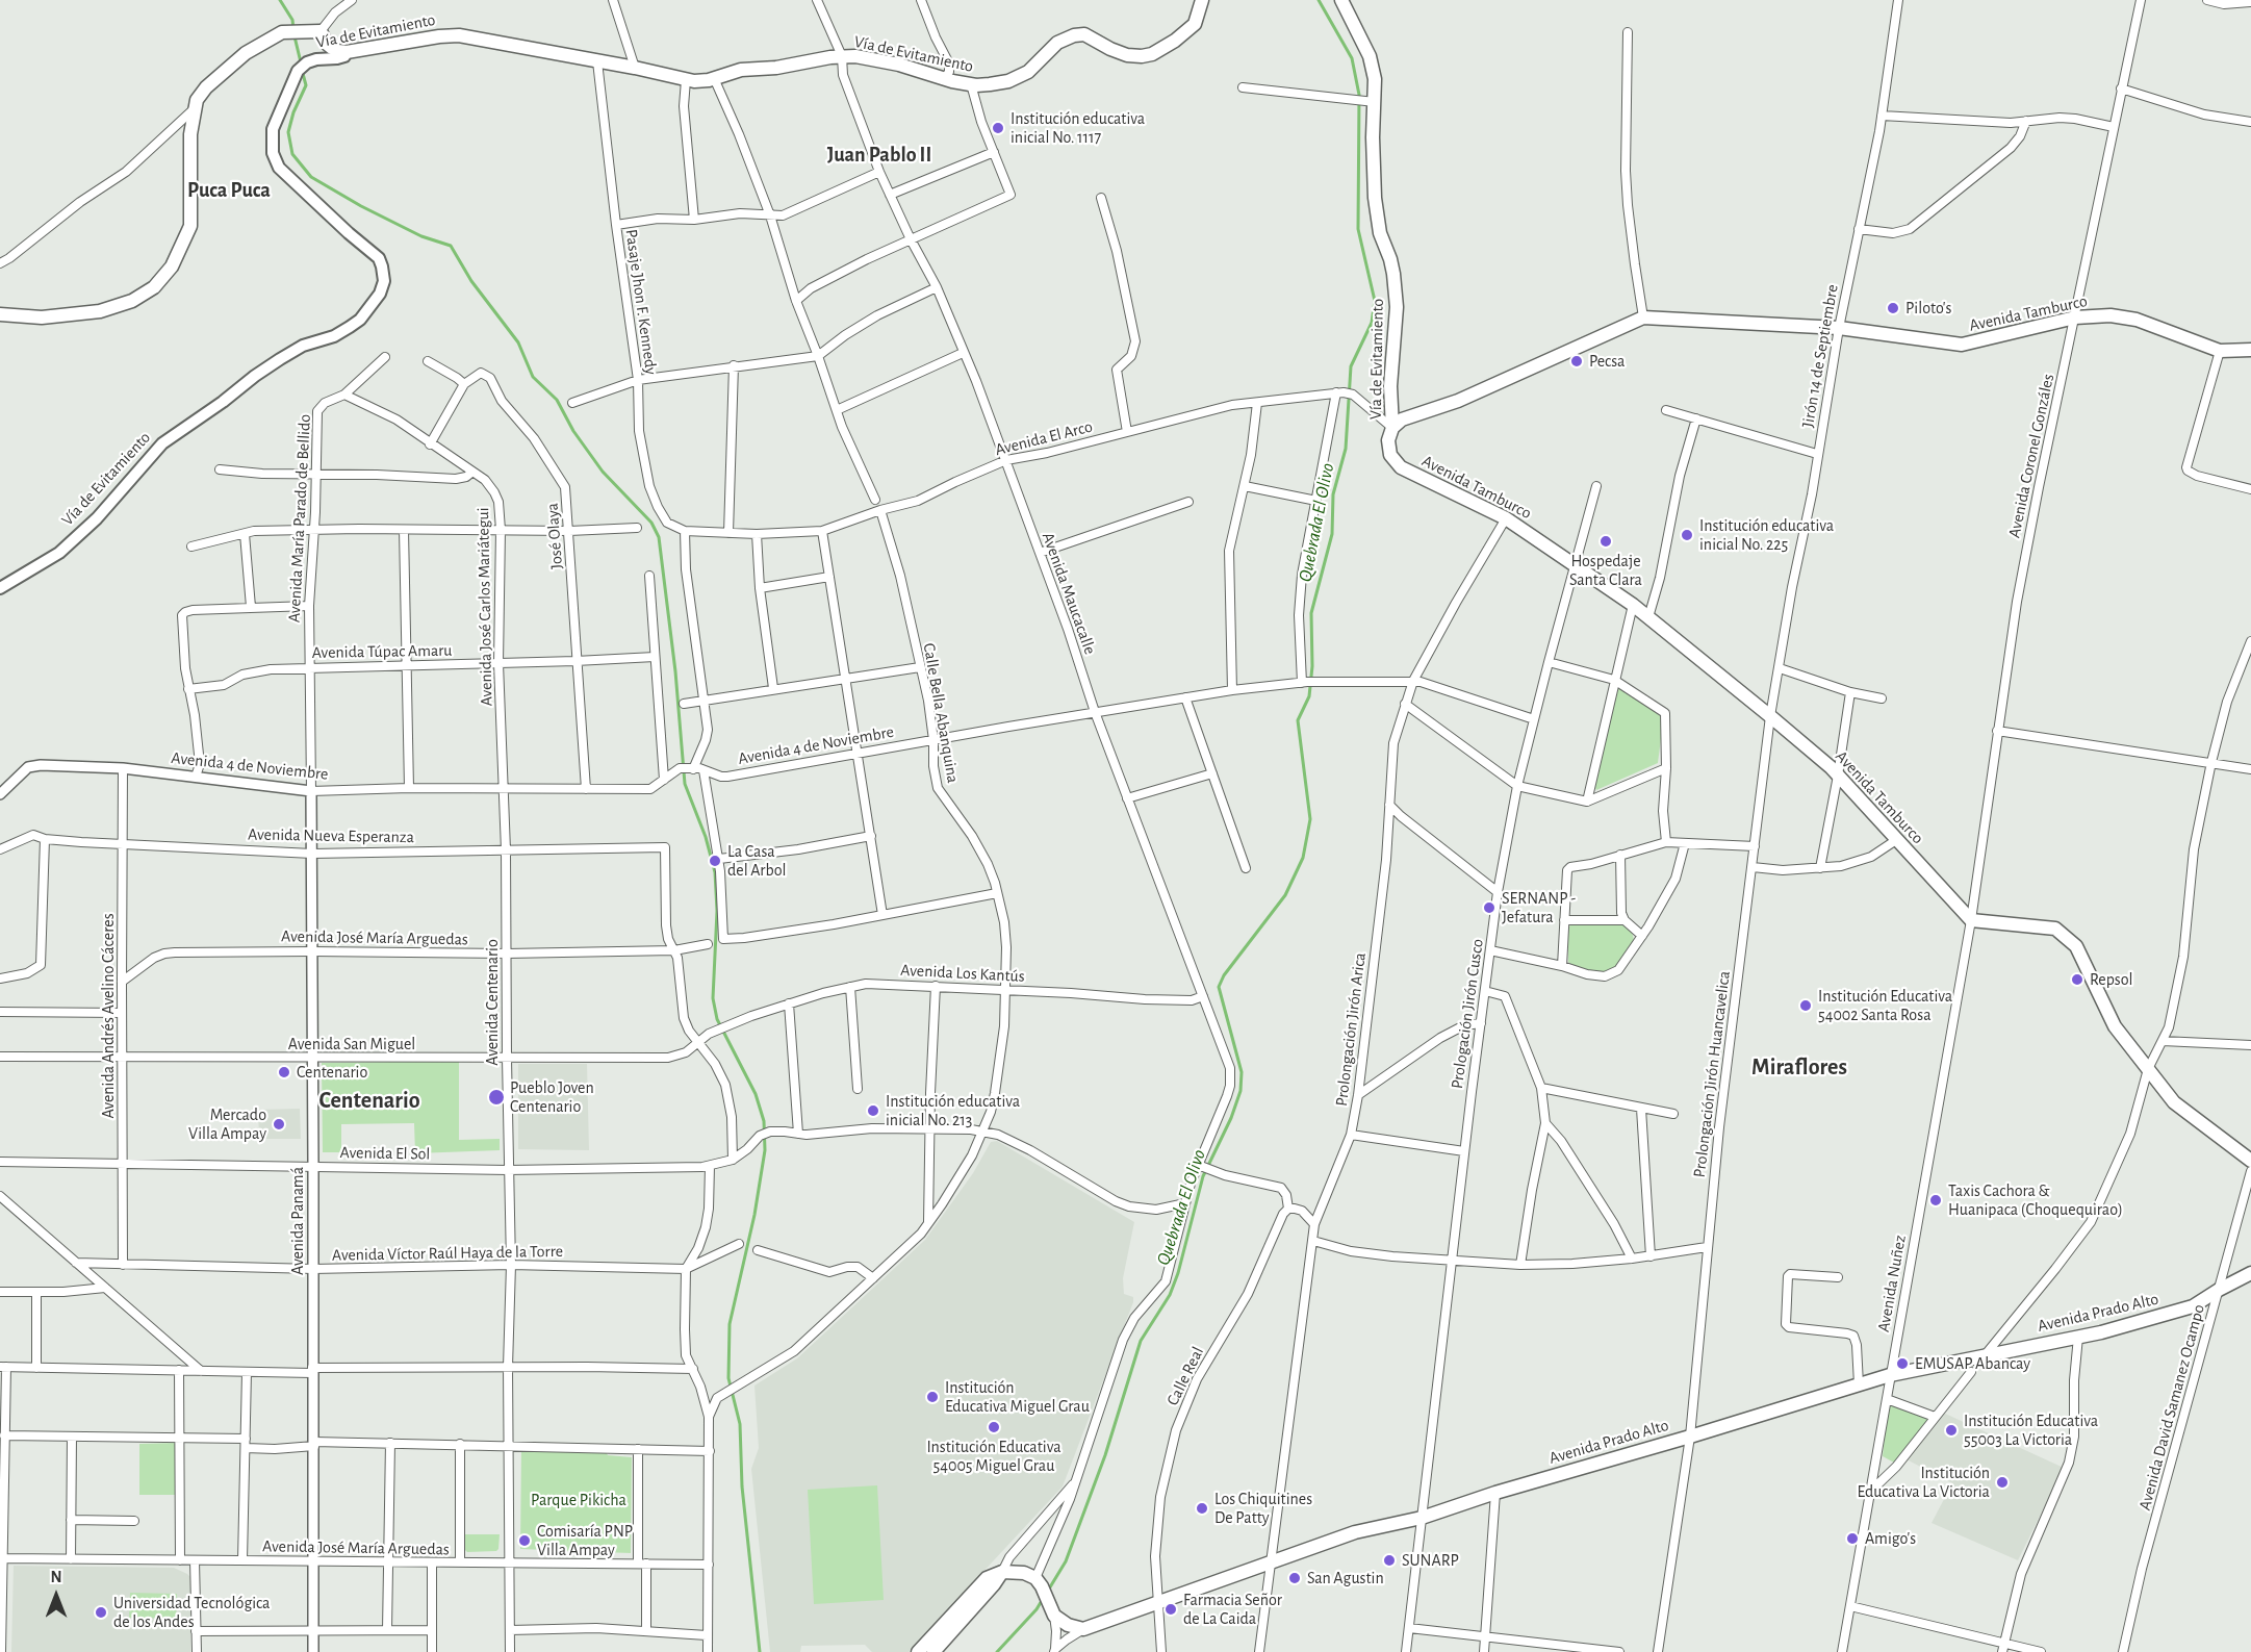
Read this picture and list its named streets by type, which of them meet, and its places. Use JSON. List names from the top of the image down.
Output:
{
  "streets": {
    "main road": ["Vía de Evitamiento", "Avenida Tamburco", "Avenida Prado Alto"],
    "street": [
      "Pasaje Jhon F. Kennedy",
      "Jirón 14 de Septiembre",
      "Avenida El Arco",
      "Avenida Coronel Gonzáles",
      "Avenida María Parado de Bellido",
      "José Olaya",
      "Avenida Maucacalle",
      "Avenida José Carlos Mariátegui",
      "Avenida Túpac Amaru",
      "Calle Bella Abanquina",
      "Avenida 4 de Noviembre",
      "Avenida Nueva Esperanza",
      "Avenida José María Arguedas",
      "Avenida Los Kantús",
      "Avenida Centenario",
      "Prologación Jirón Cusco",
      "Avenida Andrés Avelino Cáceres",
      "Prolongación Jirón Arica",
      "Avenida San Miguel",
      "Prolongación Jirón Huancavelica",
      "Avenida El Sol",
      "Avenida Panamá",
      "Avenida Víctor Raúl Haya de la Torre",
      "Avenida Nuñez",
      "Calle Real",
      "Avenida David Samanez Ocampo"
    ]
  },
  "crossings": [
    ["Vía de Evitamiento", "Pasaje Jhon F. Kennedy"],
    ["Vía de Evitamiento", "Avenida Tamburco"],
    ["Vía de Evitamiento", "Avenida Maucacalle"],
    ["Pasaje Jhon F. Kennedy", "Avenida El Arco"],
    ["Avenida Tamburco", "Jirón 14 de Septiembre"],
    ["Avenida Tamburco", "Avenida Coronel Gonzáles"],
    ["Avenida Tamburco", "Prologación Jirón Cusco"],
    ["Avenida Tamburco", "Prolongación Jirón Arica"],
    ["Avenida Tamburco", "Prolongación Jirón Huancavelica"],
    ["Avenida Tamburco", "Avenida Nuñez"],
    ["Jirón 14 de Septiembre", "Prolongación Jirón Huancavelica"],
    ["Avenida El Arco", "Avenida Maucacalle"],
    ["Avenida El Arco", "Calle Bella Abanquina"],
    ["Avenida Coronel Gonzáles", "Avenida Nuñez"],
    ["Avenida María Parado de Bellido", "Avenida José Carlos Mariátegui"],
    ["Avenida María Parado de Bellido", "Avenida Túpac Amaru"],
    ["Avenida María Parado de Bellido", "Avenida 4 de Noviembre"],
    ["Avenida María Parado de Bellido", "Avenida Panamá"],
    ["José Olaya", "Avenida Túpac Amaru"],
    ["José Olaya", "Avenida 4 de Noviembre"],
    ["Avenida Maucacalle", "Avenida 4 de Noviembre"],
    ["Avenida Maucacalle", "Avenida Los Kantús"],
    ["Avenida José Carlos Mariátegui", "Avenida Túpac Amaru"],
    ["Avenida José Carlos Mariátegui", "Avenida 4 de Noviembre"],
    ["Avenida José Carlos Mariátegui", "Avenida Centenario"],
    ["Calle Bella Abanquina", "Avenida 4 de Noviembre"],
    ["Calle Bella Abanquina", "Avenida Los Kantús"],
    ["Avenida 4 de Noviembre", "Avenida Centenario"],
    ["Avenida 4 de Noviembre", "Prologación Jirón Cusco"],
    ["Avenida 4 de Noviembre", "Avenida Andrés Avelino Cáceres"],
    ["Avenida 4 de Noviembre", "Prolongación Jirón Arica"],
    ["Avenida 4 de Noviembre", "Avenida Panamá"],
    ["Avenida Nueva Esperanza", "Avenida José María Arguedas"],
    ["Avenida Nueva Esperanza", "Avenida Centenario"],
    ["Avenida Nueva Esperanza", "Avenida Andrés Avelino Cáceres"],
    ["Avenida Nueva Esperanza", "Avenida Panamá"],
    ["Avenida José María Arguedas", "Avenida Centenario"],
    ["Avenida José María Arguedas", "Avenida Andrés Avelino Cáceres"],
    ["Avenida José María Arguedas", "Avenida Panamá"],
    ["Avenida Los Kantús", "Avenida San Miguel"],
    ["Avenida Centenario", "Avenida San Miguel"],
    ["Avenida Centenario", "Avenida El Sol"],
    ["Avenida Centenario", "Avenida Víctor Raúl Haya de la Torre"],
    ["Prologación Jirón Cusco", "Avenida Prado Alto"],
    ["Avenida Andrés Avelino Cáceres", "Avenida San Miguel"],
    ["Avenida Andrés Avelino Cáceres", "Avenida El Sol"],
    ["Avenida Andrés Avelino Cáceres", "Avenida Víctor Raúl Haya de la Torre"],
    ["Prolongación Jirón Arica", "Avenida Prado Alto"],
    ["Avenida San Miguel", "Avenida Panamá"],
    ["Prolongación Jirón Huancavelica", "Avenida Prado Alto"],
    ["Avenida El Sol", "Avenida Panamá"],
    ["Avenida Panamá", "Avenida Víctor Raúl Haya de la Torre"],
    ["Avenida Nuñez", "Avenida Prado Alto"],
    ["Avenida Prado Alto", "Calle Real"],
    ["Avenida Prado Alto", "Avenida David Samanez Ocampo"]
  ],
  "districts": [
    "Juan Pablo II",
    "Puca Puca",
    "Miraflores",
    "Centenario"
  ],
  "water": ["Quebrada El Olivo"],
  "parks": ["Parque Pikicha"],
  "places": [
    "Institución educativa inicial No. 1117",
    "Piloto's",
    "Pecsa",
    "Institución educativa inicial No. 225",
    "Hospedaje Santa Clara",
    "La Casa del Arbol",
    "SERNANP - Jefatura",
    "Repsol",
    "Institución Educativa 54002 Santa Rosa",
    "Centenario",
    "Pueblo Joven Centenario",
    "Institución educativa inicial No. 213",
    "Mercado Villa Ampay",
    "Taxis Cachora & Huanipaca (Choquequirao)",
    "EMUSAP Abancay",
    "Institución Educativa Miguel Grau",
    "Institución Educativa 54005 Miguel Grau",
    "Institución Educativa 55003 La Victoria",
    "Institución Educativa La Victoria",
    "Los Chiquitines De Patty",
    "Amigo's",
    "Comisaría PNP Villa Ampay",
    "SUNARP",
    "San Agustin",
    "Farmacia Señor de La Caida",
    "Universidad Tecnológica de los Andes"
  ],
  "north": "top"
}
